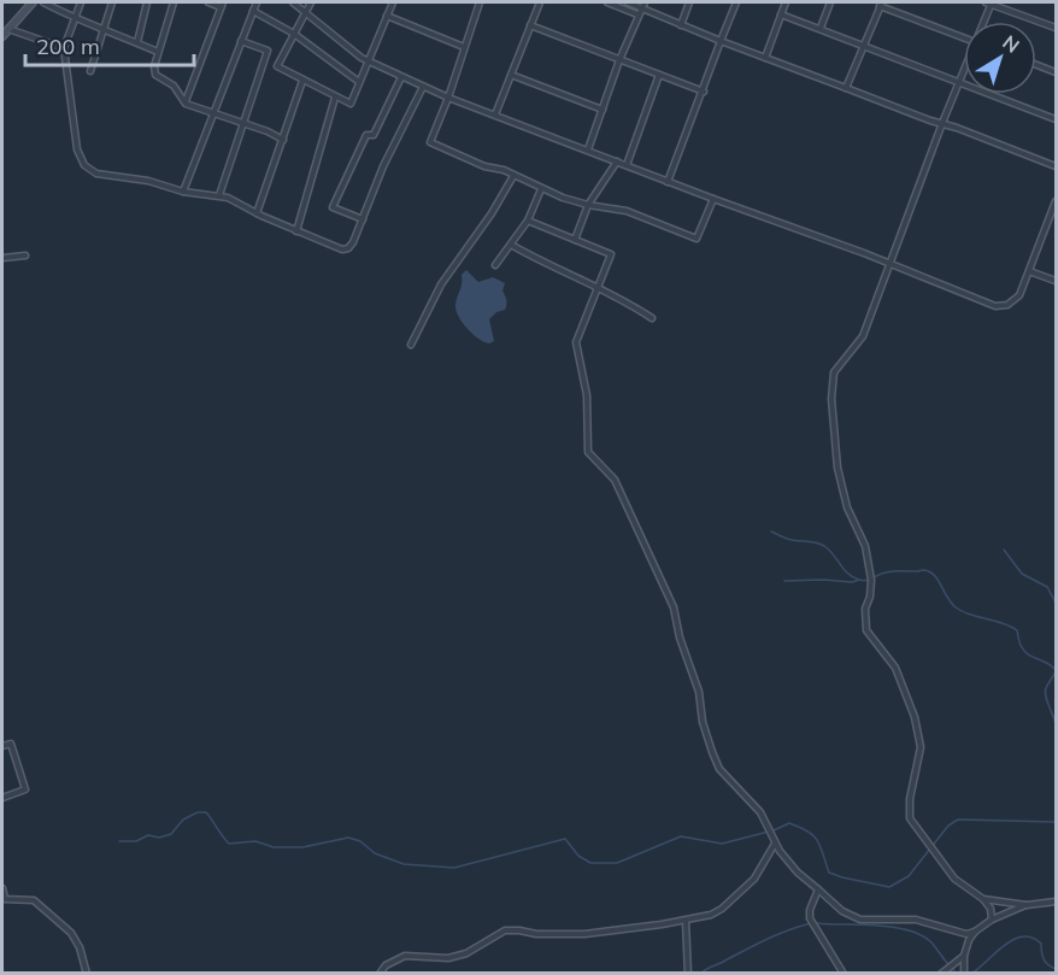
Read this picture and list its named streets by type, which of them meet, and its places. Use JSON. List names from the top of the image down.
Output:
{
  "scale_bar": "200 m",
  "north": "top right"
}
